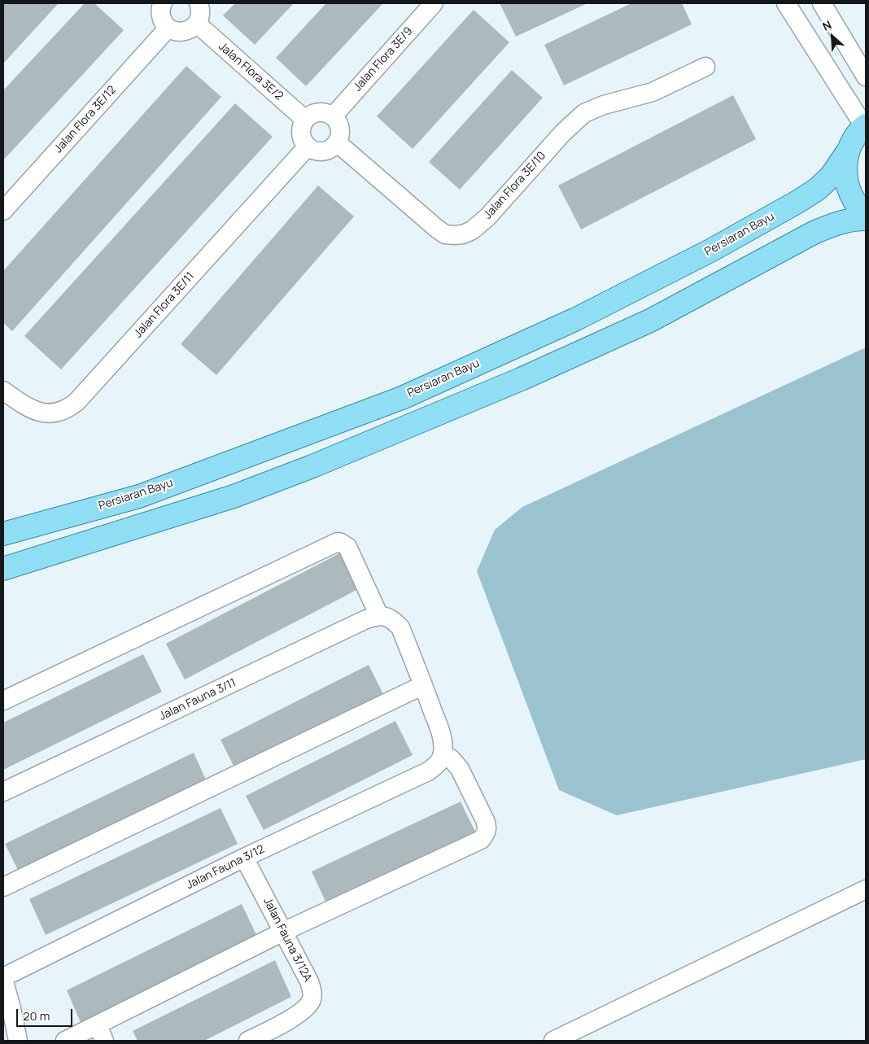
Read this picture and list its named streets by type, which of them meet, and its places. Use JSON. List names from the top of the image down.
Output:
{
  "streets": {
    "main road": ["Persiaran Bayu"],
    "street": [
      "Jalan Flora 3E/9",
      "Jalan Flora 3E/2",
      "Jalan Flora 3E/12",
      "Jalan Flora 3E/10",
      "Jalan Flora 3E/11",
      "Jalan Fauna 3/11",
      "Jalan Fauna 3/12",
      "Jalan Fauna 3/12A"
    ]
  },
  "crossings": [
    ["Jalan Flora 3E/9", "Jalan Flora 3E/2"],
    ["Jalan Flora 3E/9", "Jalan Flora 3E/10"],
    ["Jalan Flora 3E/9", "Jalan Flora 3E/11"],
    ["Jalan Flora 3E/2", "Jalan Flora 3E/10"],
    ["Jalan Flora 3E/2", "Jalan Flora 3E/11"],
    ["Jalan Flora 3E/10", "Jalan Flora 3E/11"],
    ["Jalan Fauna 3/12", "Jalan Fauna 3/12A"]
  ],
  "scale_bar": "20 m",
  "north": "top left"
}
